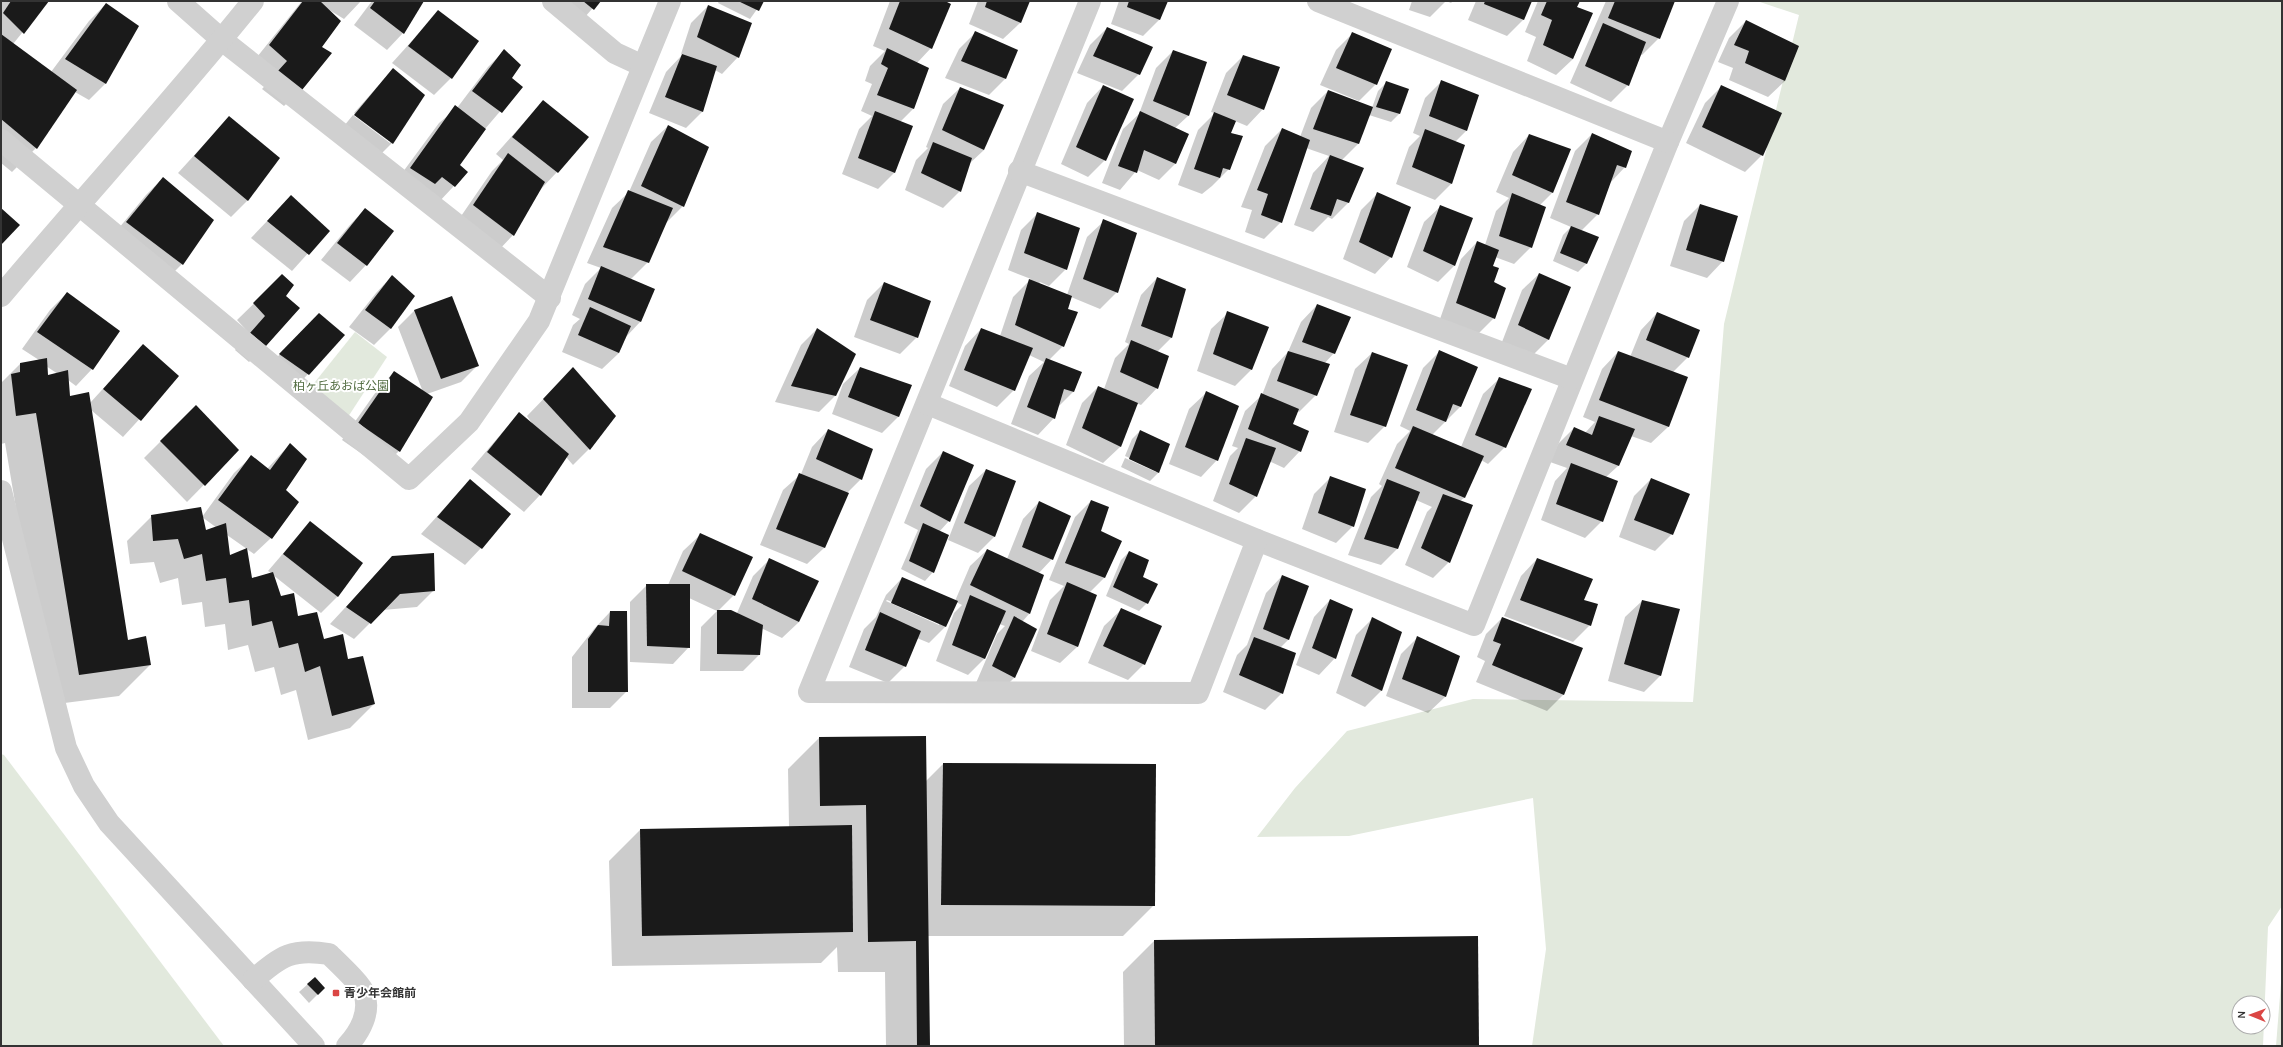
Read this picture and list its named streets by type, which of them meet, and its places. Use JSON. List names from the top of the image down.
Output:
{
  "parks": ["柏ヶ丘あおば公園"],
  "places": {
    "transit": ["青少年会館前"]
  },
  "north": "left"
}
